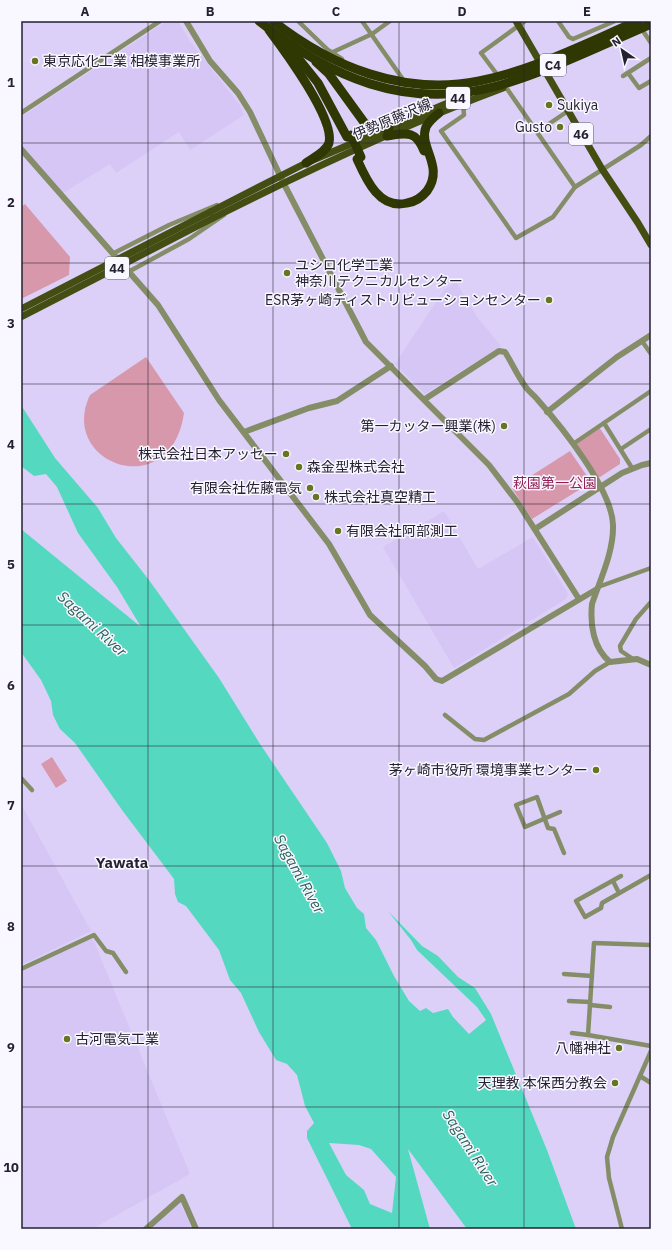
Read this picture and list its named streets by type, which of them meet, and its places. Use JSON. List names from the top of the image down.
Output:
{
  "streets": {
    "highway": ["C4"],
    "main road": ["44", "伊勢原藤沢線", "46"]
  },
  "crossings": [
    ["C4", "伊勢原藤沢線"],
    ["44", "伊勢原藤沢線"],
    ["伊勢原藤沢線", "46"]
  ],
  "districts": ["Yawata"],
  "water": ["Sagami River"],
  "parks": ["萩園第一公園"],
  "places": [
    "東京応化工業 相模事業所",
    "Sukiya",
    "Gusto",
    "ユシロ化学工業 神奈川テクニカルセンター",
    "ESR茅ヶ崎ディストリビューションセンター",
    "第一カッター興業(株)",
    "株式会社日本アッセー",
    "森金型株式会社",
    "有限会社佐藤電気",
    "株式会社真空精工",
    "有限会社阿部測工",
    "茅ヶ崎市役所 環境事業センター",
    "古河電気工業",
    "八幡神社",
    "天理教 本保西分教会"
  ],
  "north": "top left",
  "grid": {
    "columns": [
      "A",
      "B",
      "C",
      "D",
      "E"
    ],
    "rows": [
      "1",
      "2",
      "3",
      "4",
      "5",
      "6",
      "7",
      "8",
      "9",
      "10"
    ]
  }
}
